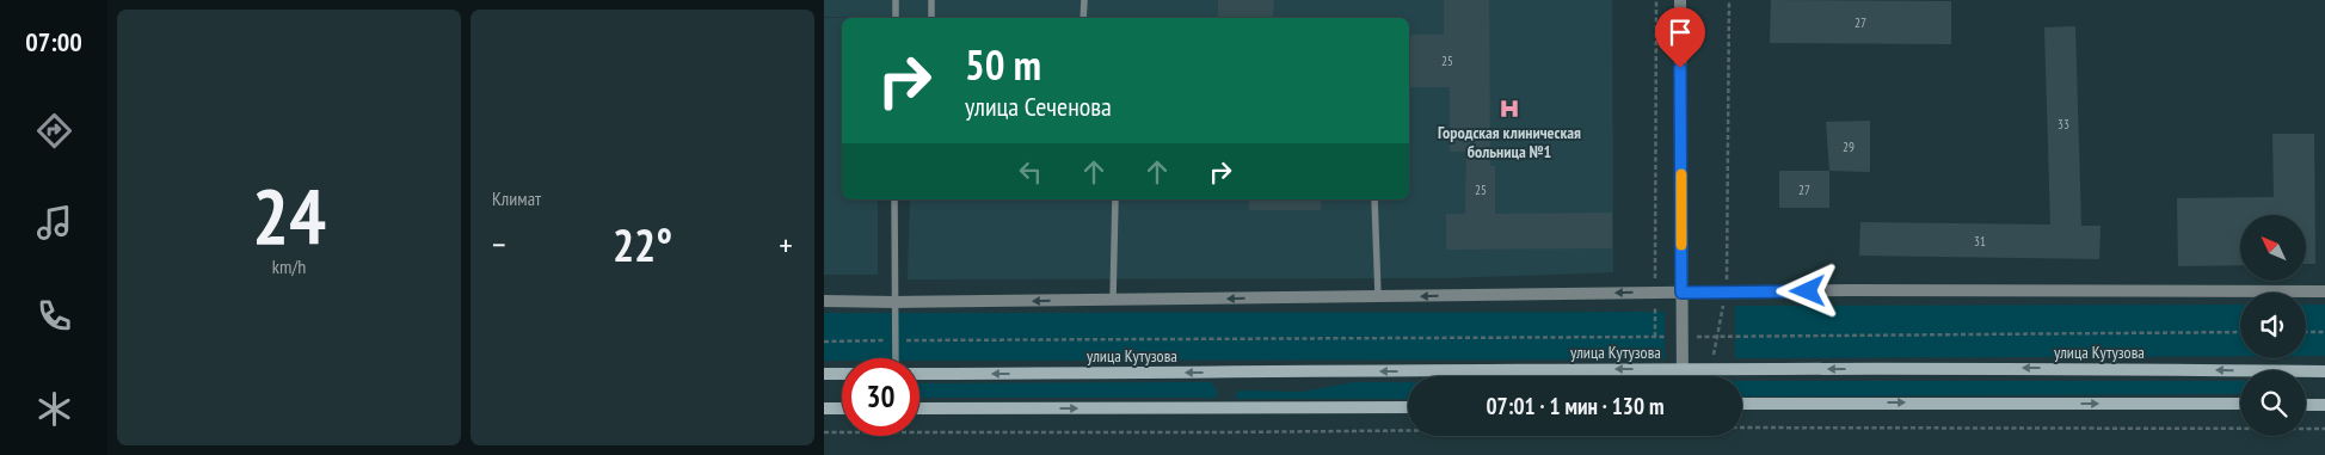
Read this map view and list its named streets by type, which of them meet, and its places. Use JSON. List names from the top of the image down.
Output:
{
  "streets": {
    "main road": ["улица Кутузова"]
  },
  "places": {
    "hospital": ["Городская клиническая больница №1"]
  },
  "house_numbers": [
    "27",
    "25",
    "33",
    "29",
    "25",
    "27",
    "31"
  ],
  "north": "top left",
  "page": {
    "tabs": "07:00",
    "tile": [
      ["24", "km/h"],
      "Климат"
    ],
    "turn": ["50 m", "улица Сеченова"],
    "heat": ["−", "22°", "+"],
    "limit": "30",
    "trip": "07:01 · 1 мин · 130 m"
  }
}
